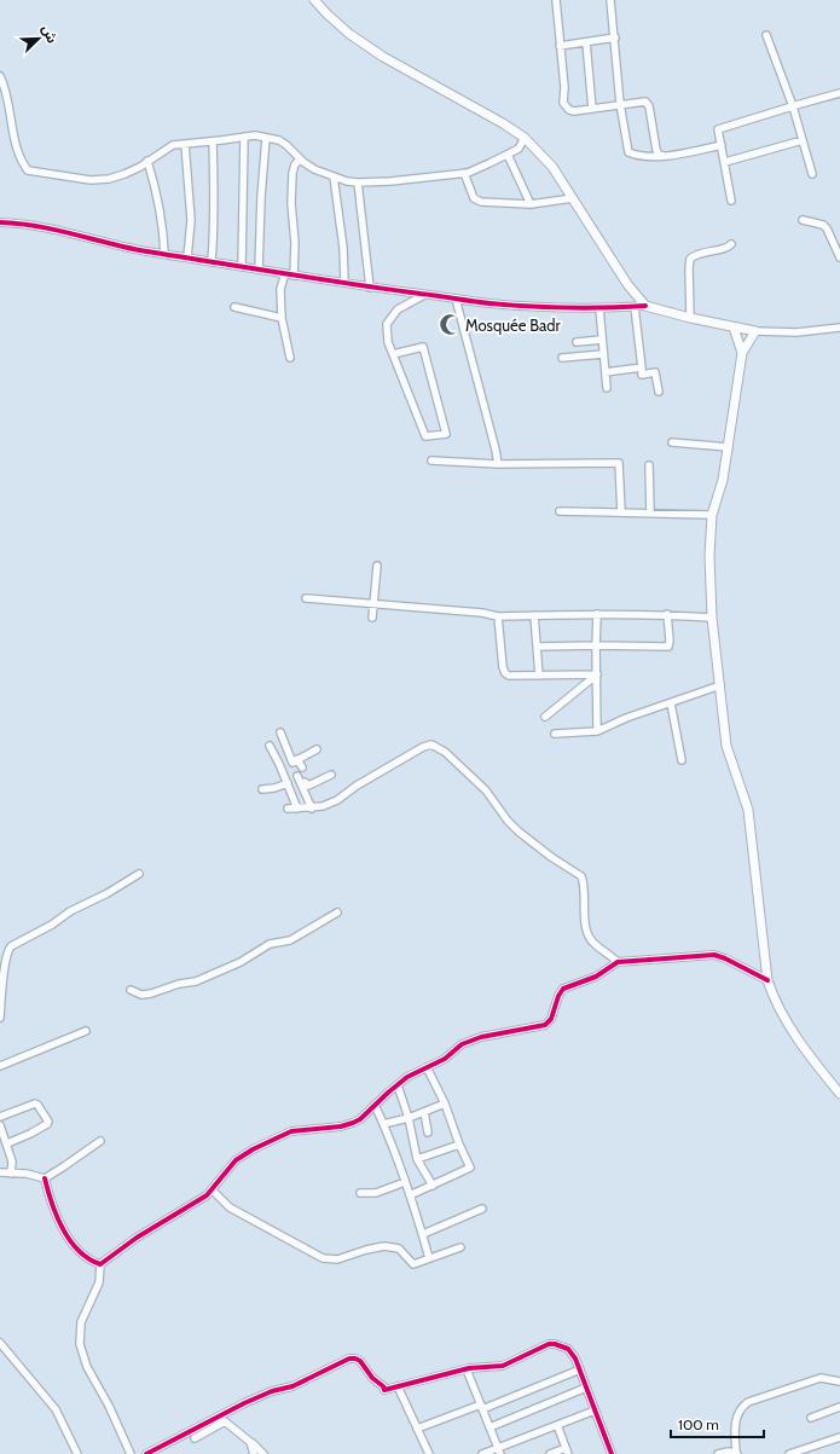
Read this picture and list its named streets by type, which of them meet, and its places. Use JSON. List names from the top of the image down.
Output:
{
  "places": {
    "mosque": ["Mosquée Badr"]
  },
  "scale_bar": "100 m",
  "north": "top right"
}
